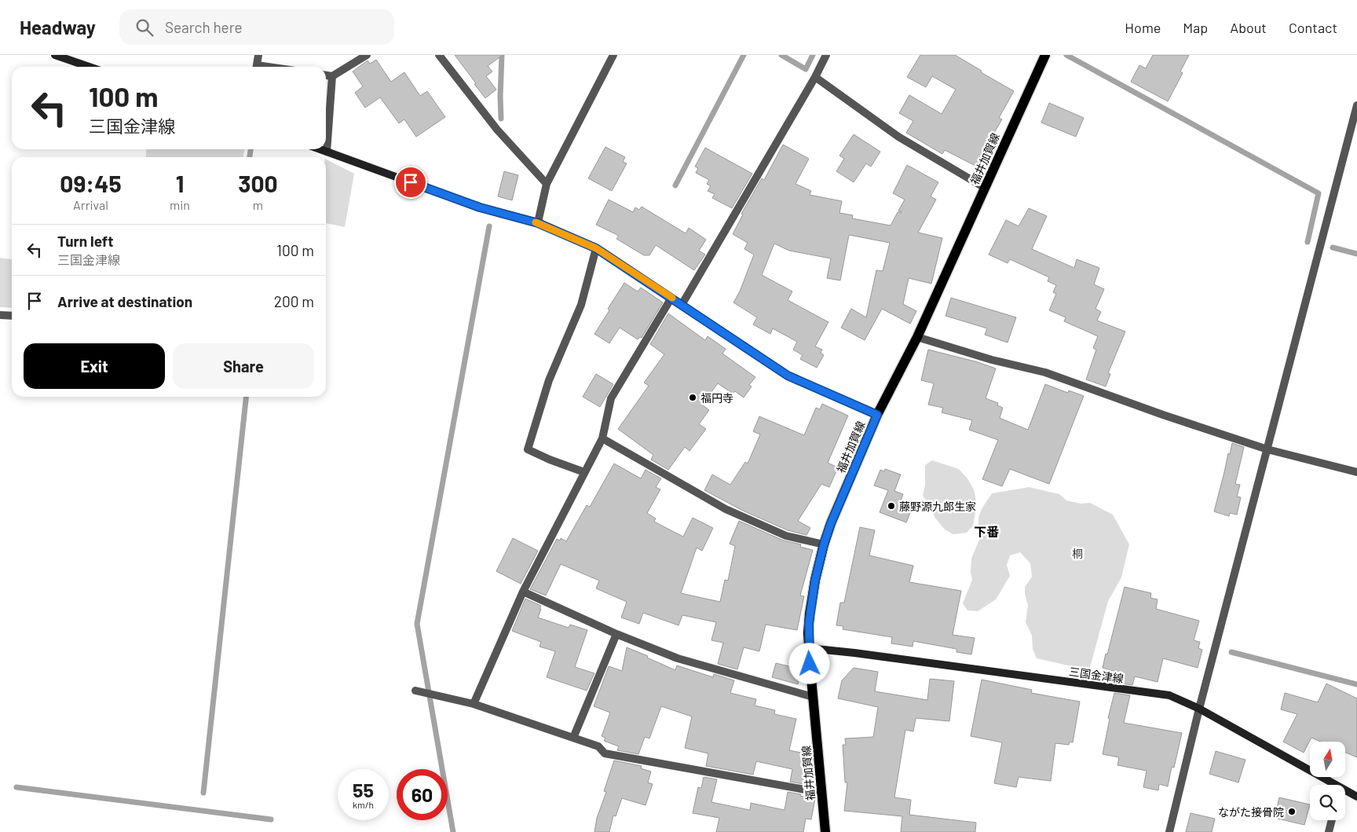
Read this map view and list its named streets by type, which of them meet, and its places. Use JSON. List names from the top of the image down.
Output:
{
  "streets": {
    "main road": ["福井加賀線", "三国金津線"]
  },
  "crossings": [
    ["福井加賀線", "三国金津線"]
  ],
  "districts": ["下番"],
  "parks": ["桐"],
  "places": ["福円寺", "藤野源九郎生家", "ながた接骨院"],
  "north": "top",
  "page": {
    "header": "Headway",
    "search": "Search here",
    "nav": [
      "Home",
      "Map",
      "About",
      "Contact"
    ],
    "turn": ["100 m", "三国金津線"],
    "eta": [
      "09:45",
      "Arrival",
      "1",
      "min",
      "300",
      "m"
    ],
    "list": [
      {
        "name": "Turn left",
        "note": "三国金津線",
        "value": "100 m"
      },
      {
        "name": "Arrive at destination",
        "value": "200 m"
      }
    ],
    "buttons": ["Exit", "Share"],
    "speed": "55 km/h",
    "limit": "60"
  }
}
